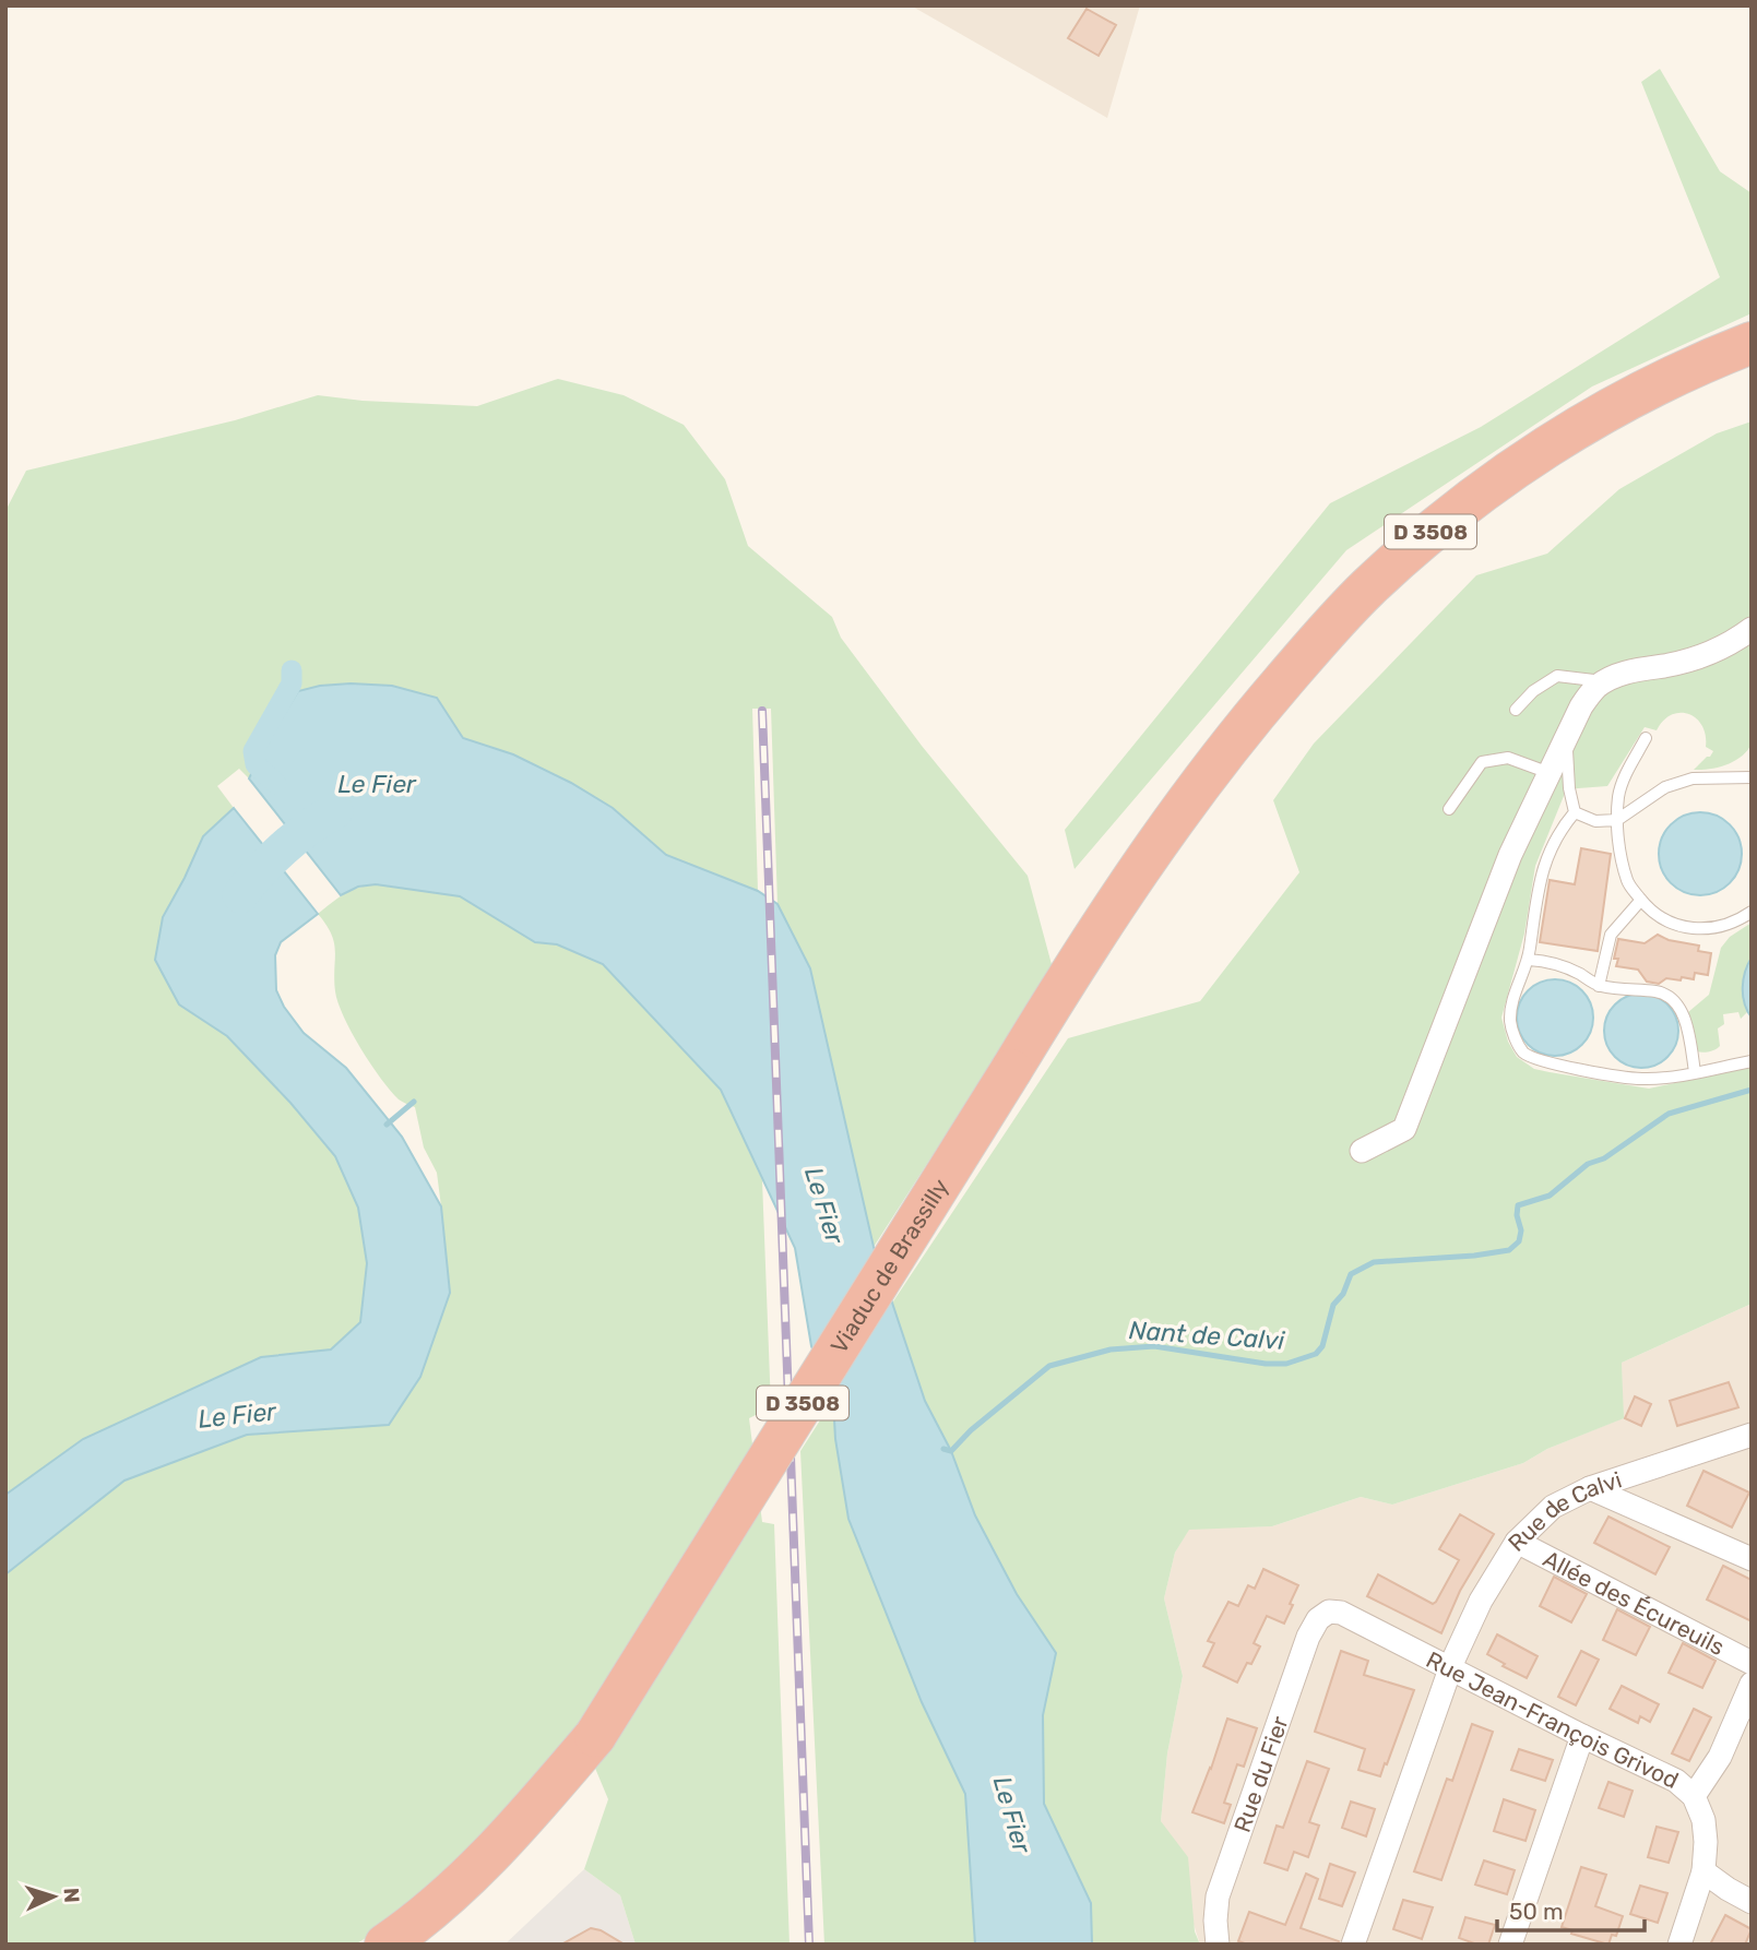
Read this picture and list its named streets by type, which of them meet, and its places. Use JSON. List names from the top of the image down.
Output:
{
  "streets": {
    "highway": ["D 3508", "Viaduc de Brassilly"],
    "street": [
      "Rue de Calvi",
      "Allée des Écureuils",
      "Rue Jean-François Grivod",
      "Rue du Fier"
    ]
  },
  "crossings": [
    ["D 3508", "Viaduc de Brassilly"],
    ["Rue de Calvi", "Allée des Écureuils"],
    ["Rue de Calvi", "Rue Jean-François Grivod"],
    ["Rue Jean-François Grivod", "Rue du Fier"]
  ],
  "water": ["Le Fier", "Nant de Calvi"],
  "scale_bar": "50 m",
  "north": "right"
}
